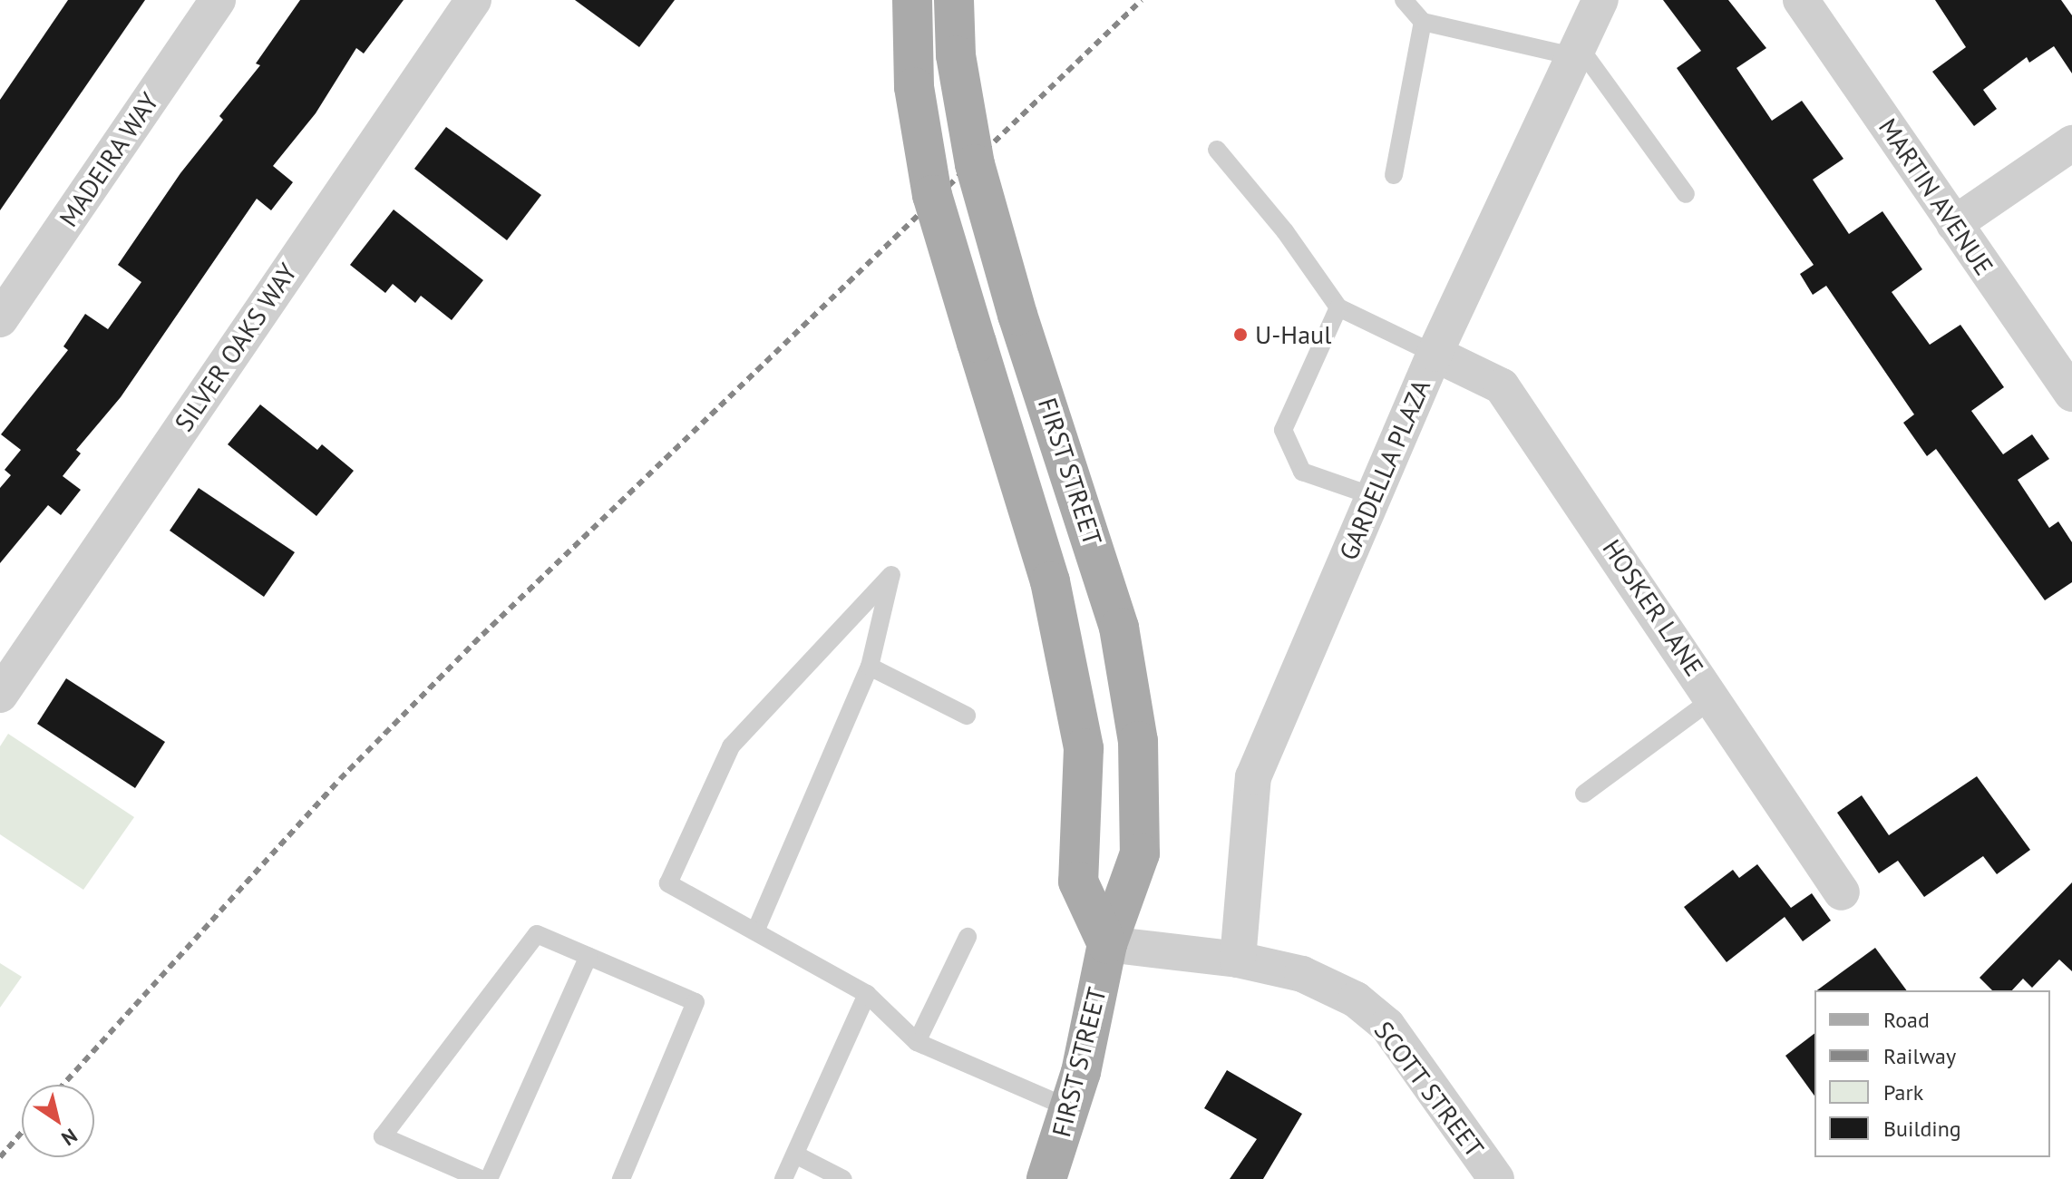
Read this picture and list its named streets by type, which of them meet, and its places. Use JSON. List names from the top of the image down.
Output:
{
  "streets": {
    "main road": ["FIRST STREET"],
    "street": [
      "MADEIRA WAY",
      "MARTIN AVENUE",
      "SILVER OAKS WAY",
      "GARDELLA PLAZA",
      "HOSKER LANE",
      "SCOTT STREET"
    ]
  },
  "crossings": [
    ["GARDELLA PLAZA", "HOSKER LANE"],
    ["GARDELLA PLAZA", "SCOTT STREET"],
    ["FIRST STREET", "SCOTT STREET"]
  ],
  "places": ["U-Haul"],
  "legend": [
    "Road",
    "Railway",
    "Park",
    "Building"
  ],
  "north": "bottom right"
}
